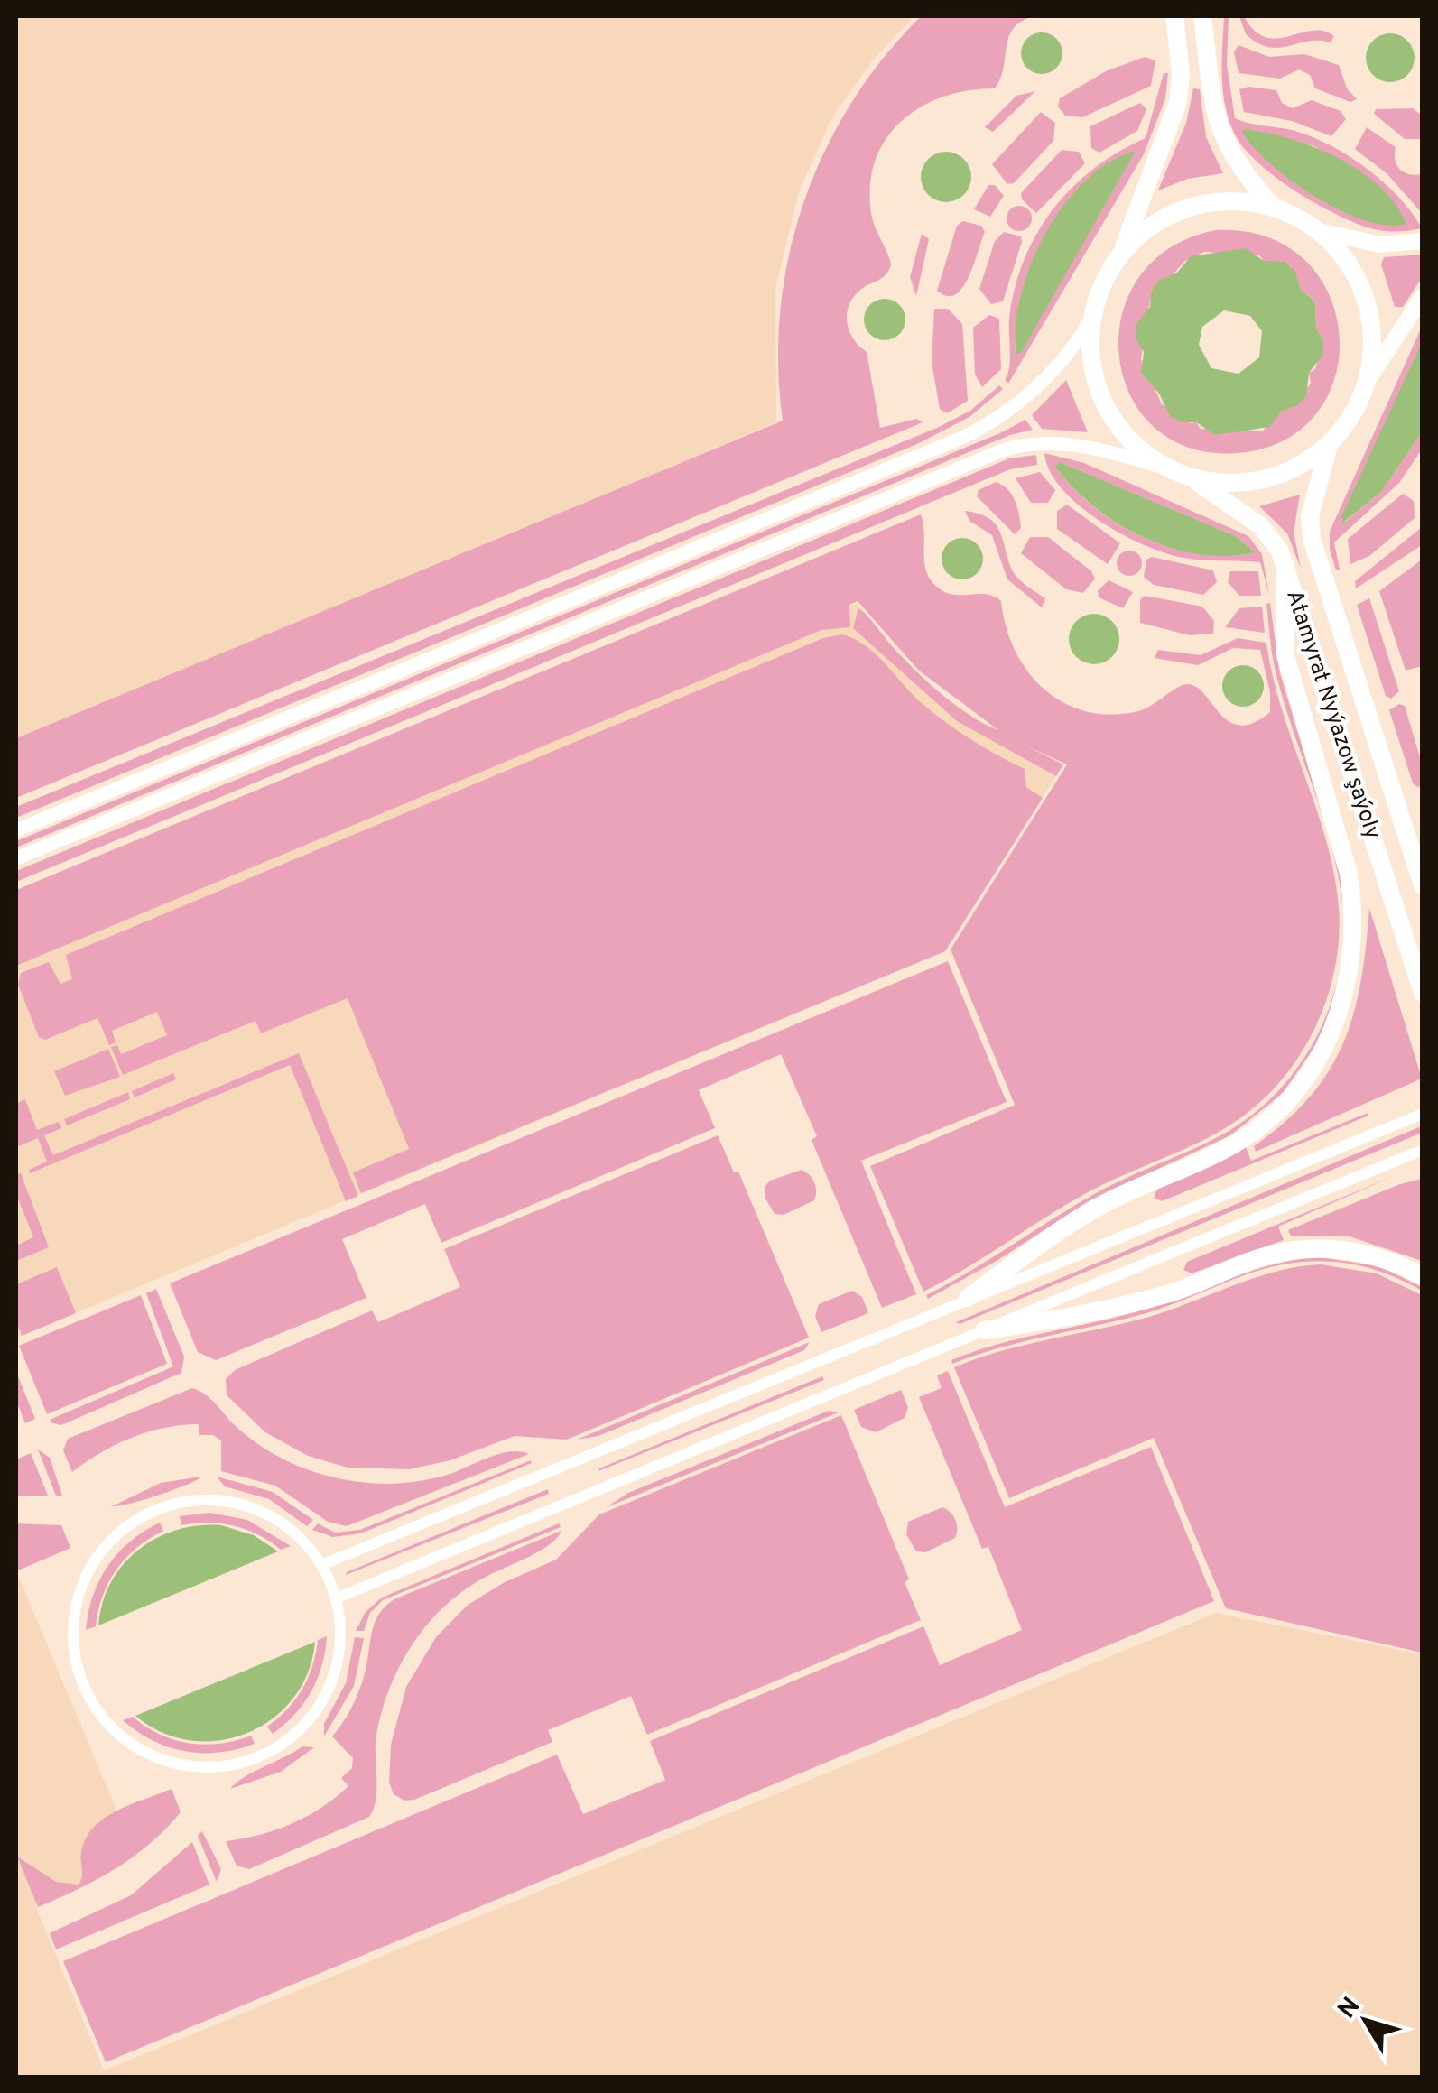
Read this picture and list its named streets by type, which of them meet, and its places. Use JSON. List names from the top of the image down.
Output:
{
  "streets": {
    "main road": ["Atamyrat Nyýazow şaýoly"]
  },
  "north": "top left"
}
